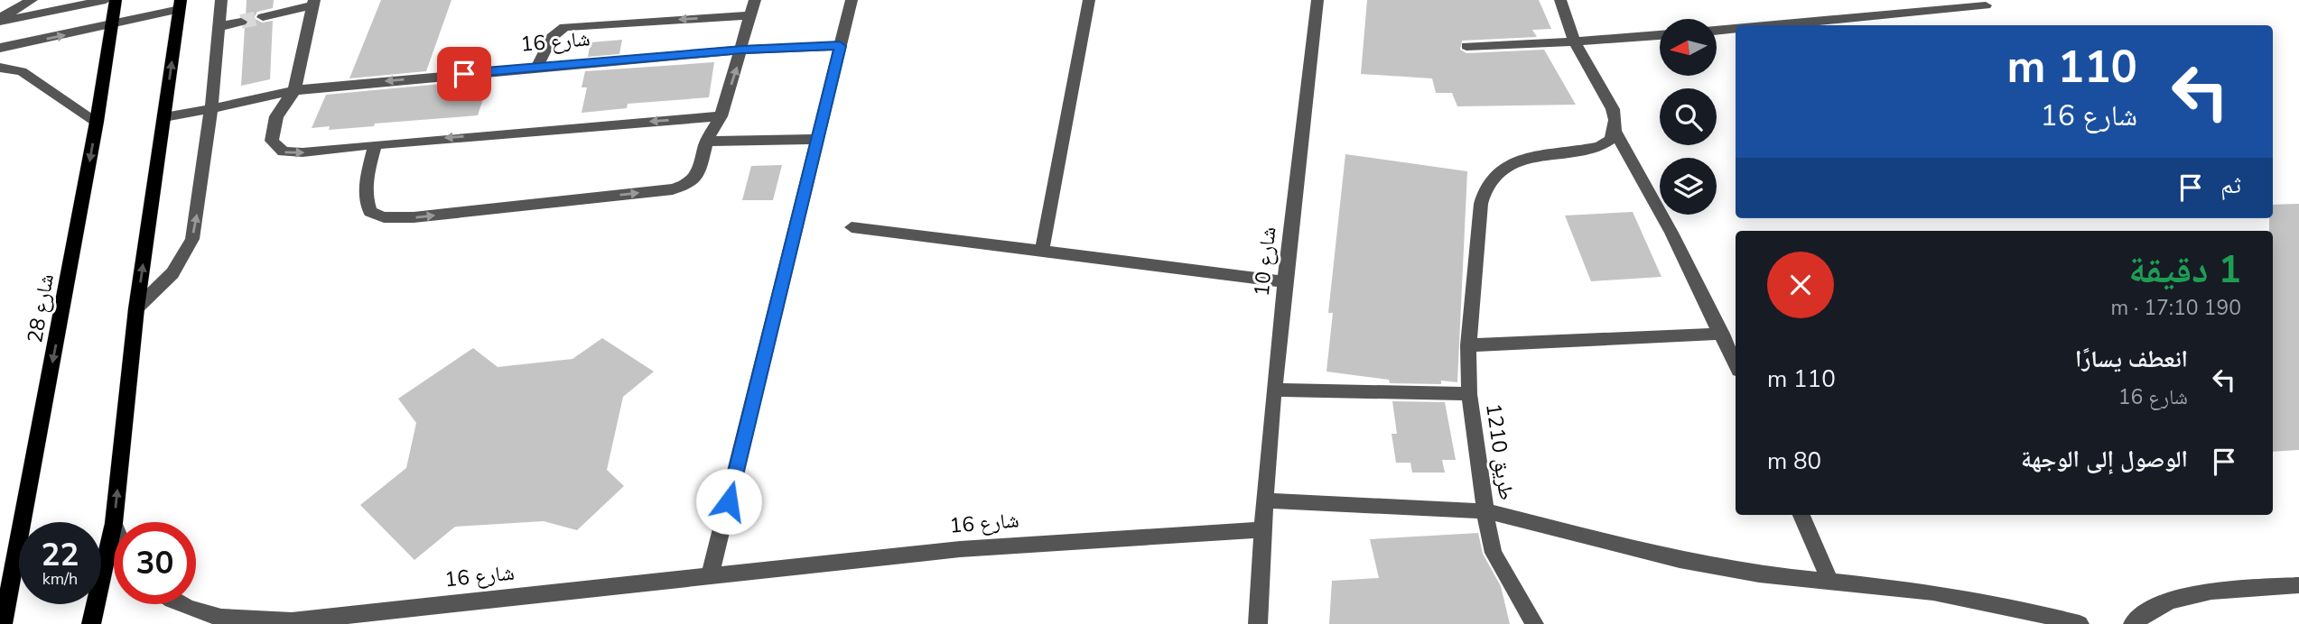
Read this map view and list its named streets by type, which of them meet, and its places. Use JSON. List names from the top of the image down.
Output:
{
  "streets": {
    "main road": ["شارع 28"],
    "street": ["شارع 16", "شارع 10", "طريق 1210"]
  },
  "crossings": [
    ["شارع 16", "شارع 10"],
    ["شارع 10", "طريق 1210"]
  ],
  "north": "left",
  "page": {
    "turn": ["110 m", "شارع 16"],
    "then": "ثم",
    "heading": ["1 دقيقة", "190 m · 17:10"],
    "list": [
      {
        "name": "انعطف يسارًا",
        "note": "شارع 16",
        "value": "110 m"
      },
      {
        "name": "الوصول إلى الوجهة",
        "value": "80 m"
      }
    ],
    "speed": "22 km/h",
    "limit": "30"
  }
}
